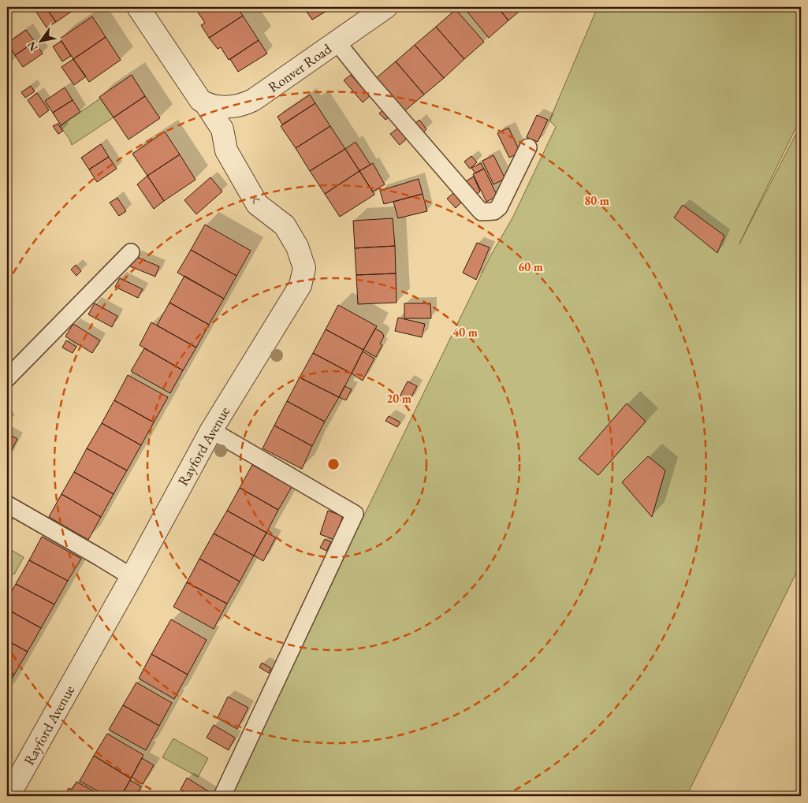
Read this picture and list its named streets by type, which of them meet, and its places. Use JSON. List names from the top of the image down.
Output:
{
  "streets": {
    "street": ["Ronver Road", "Rayford Avenue"]
  },
  "crossings": [
    ["Ronver Road", "Rayford Avenue"]
  ],
  "one_way": ["Rayford Avenue"],
  "north": "bottom left",
  "rings": [
    "80 m",
    "60 m",
    "40 m",
    "20 m"
  ]
}
